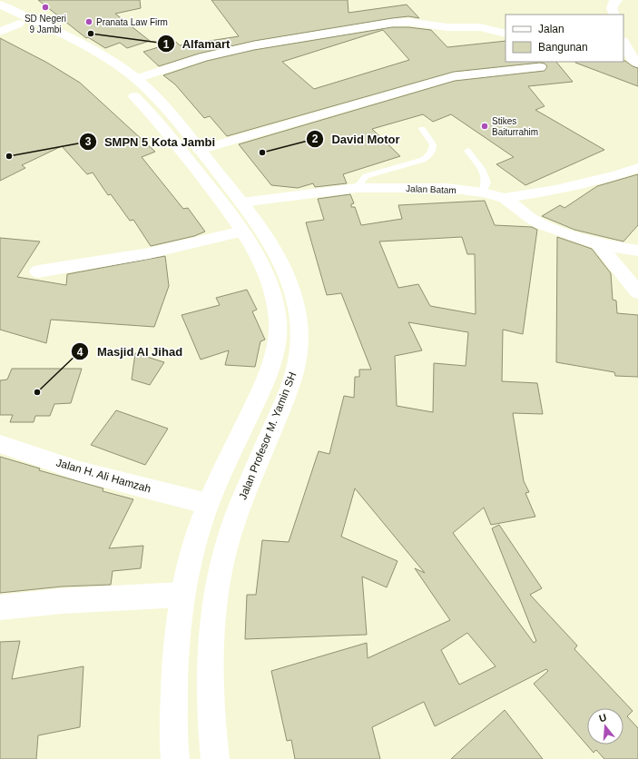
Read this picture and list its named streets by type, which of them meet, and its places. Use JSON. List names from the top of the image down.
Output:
{
  "streets": {
    "main road": ["Jalan Batam", "Jalan Profesor M. Yamin SH", "Jalan H. Ali Hamzah"]
  },
  "crossings": [
    ["Jalan Batam", "Jalan Profesor M. Yamin SH"],
    ["Jalan Profesor M. Yamin SH", "Jalan H. Ali Hamzah"]
  ],
  "places": [
    "SD Negeri 9 Jambi",
    "Pranata Law Firm",
    "Alfamart",
    "Stikes Baiturrahim",
    "David Motor",
    "SMPN 5 Kota Jambi",
    "Masjid Al Jihad"
  ],
  "legend": ["Jalan", "Bangunan"],
  "north": "top"
}
